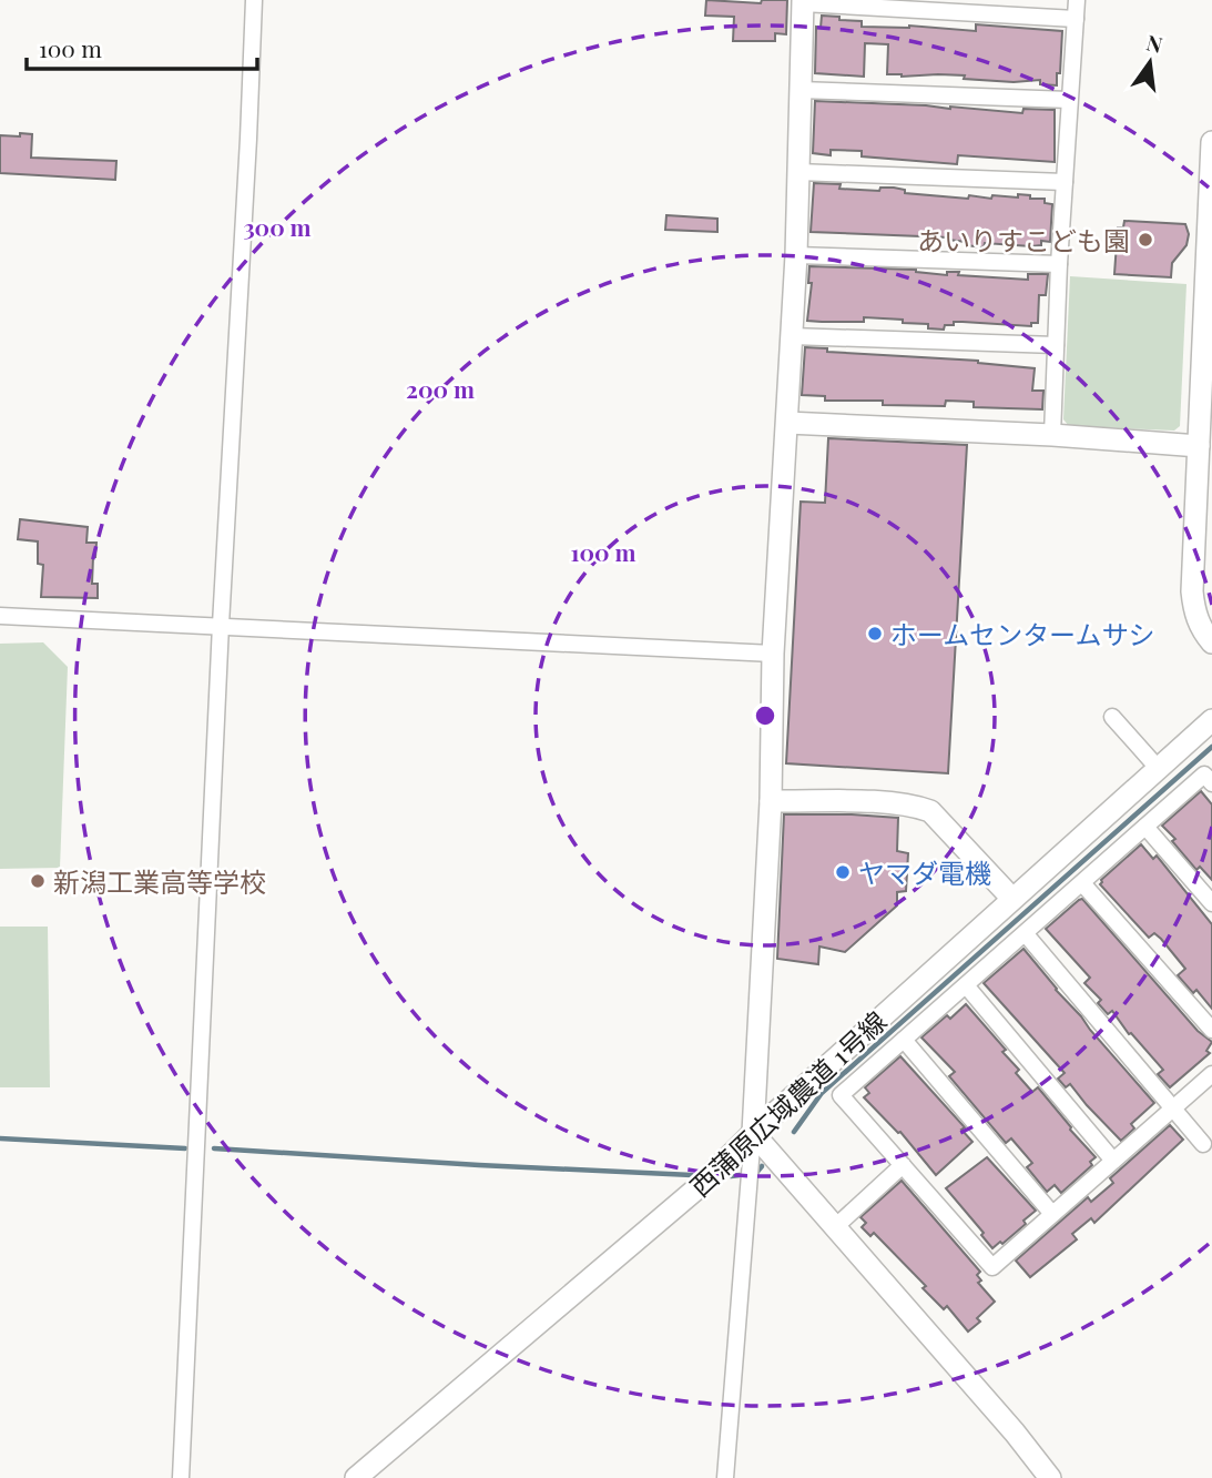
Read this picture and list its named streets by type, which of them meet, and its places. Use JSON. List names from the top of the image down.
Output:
{
  "streets": {
    "street": ["西蒲原広域農道 1号線"]
  },
  "places": [
    "あいりすこども園",
    "ホームセンタームサシ",
    "ヤマダ電機",
    "新潟工業高等学校"
  ],
  "scale_bar": "100 m",
  "north": "top",
  "rings": ["300 m", "200 m", "100 m"]
}
